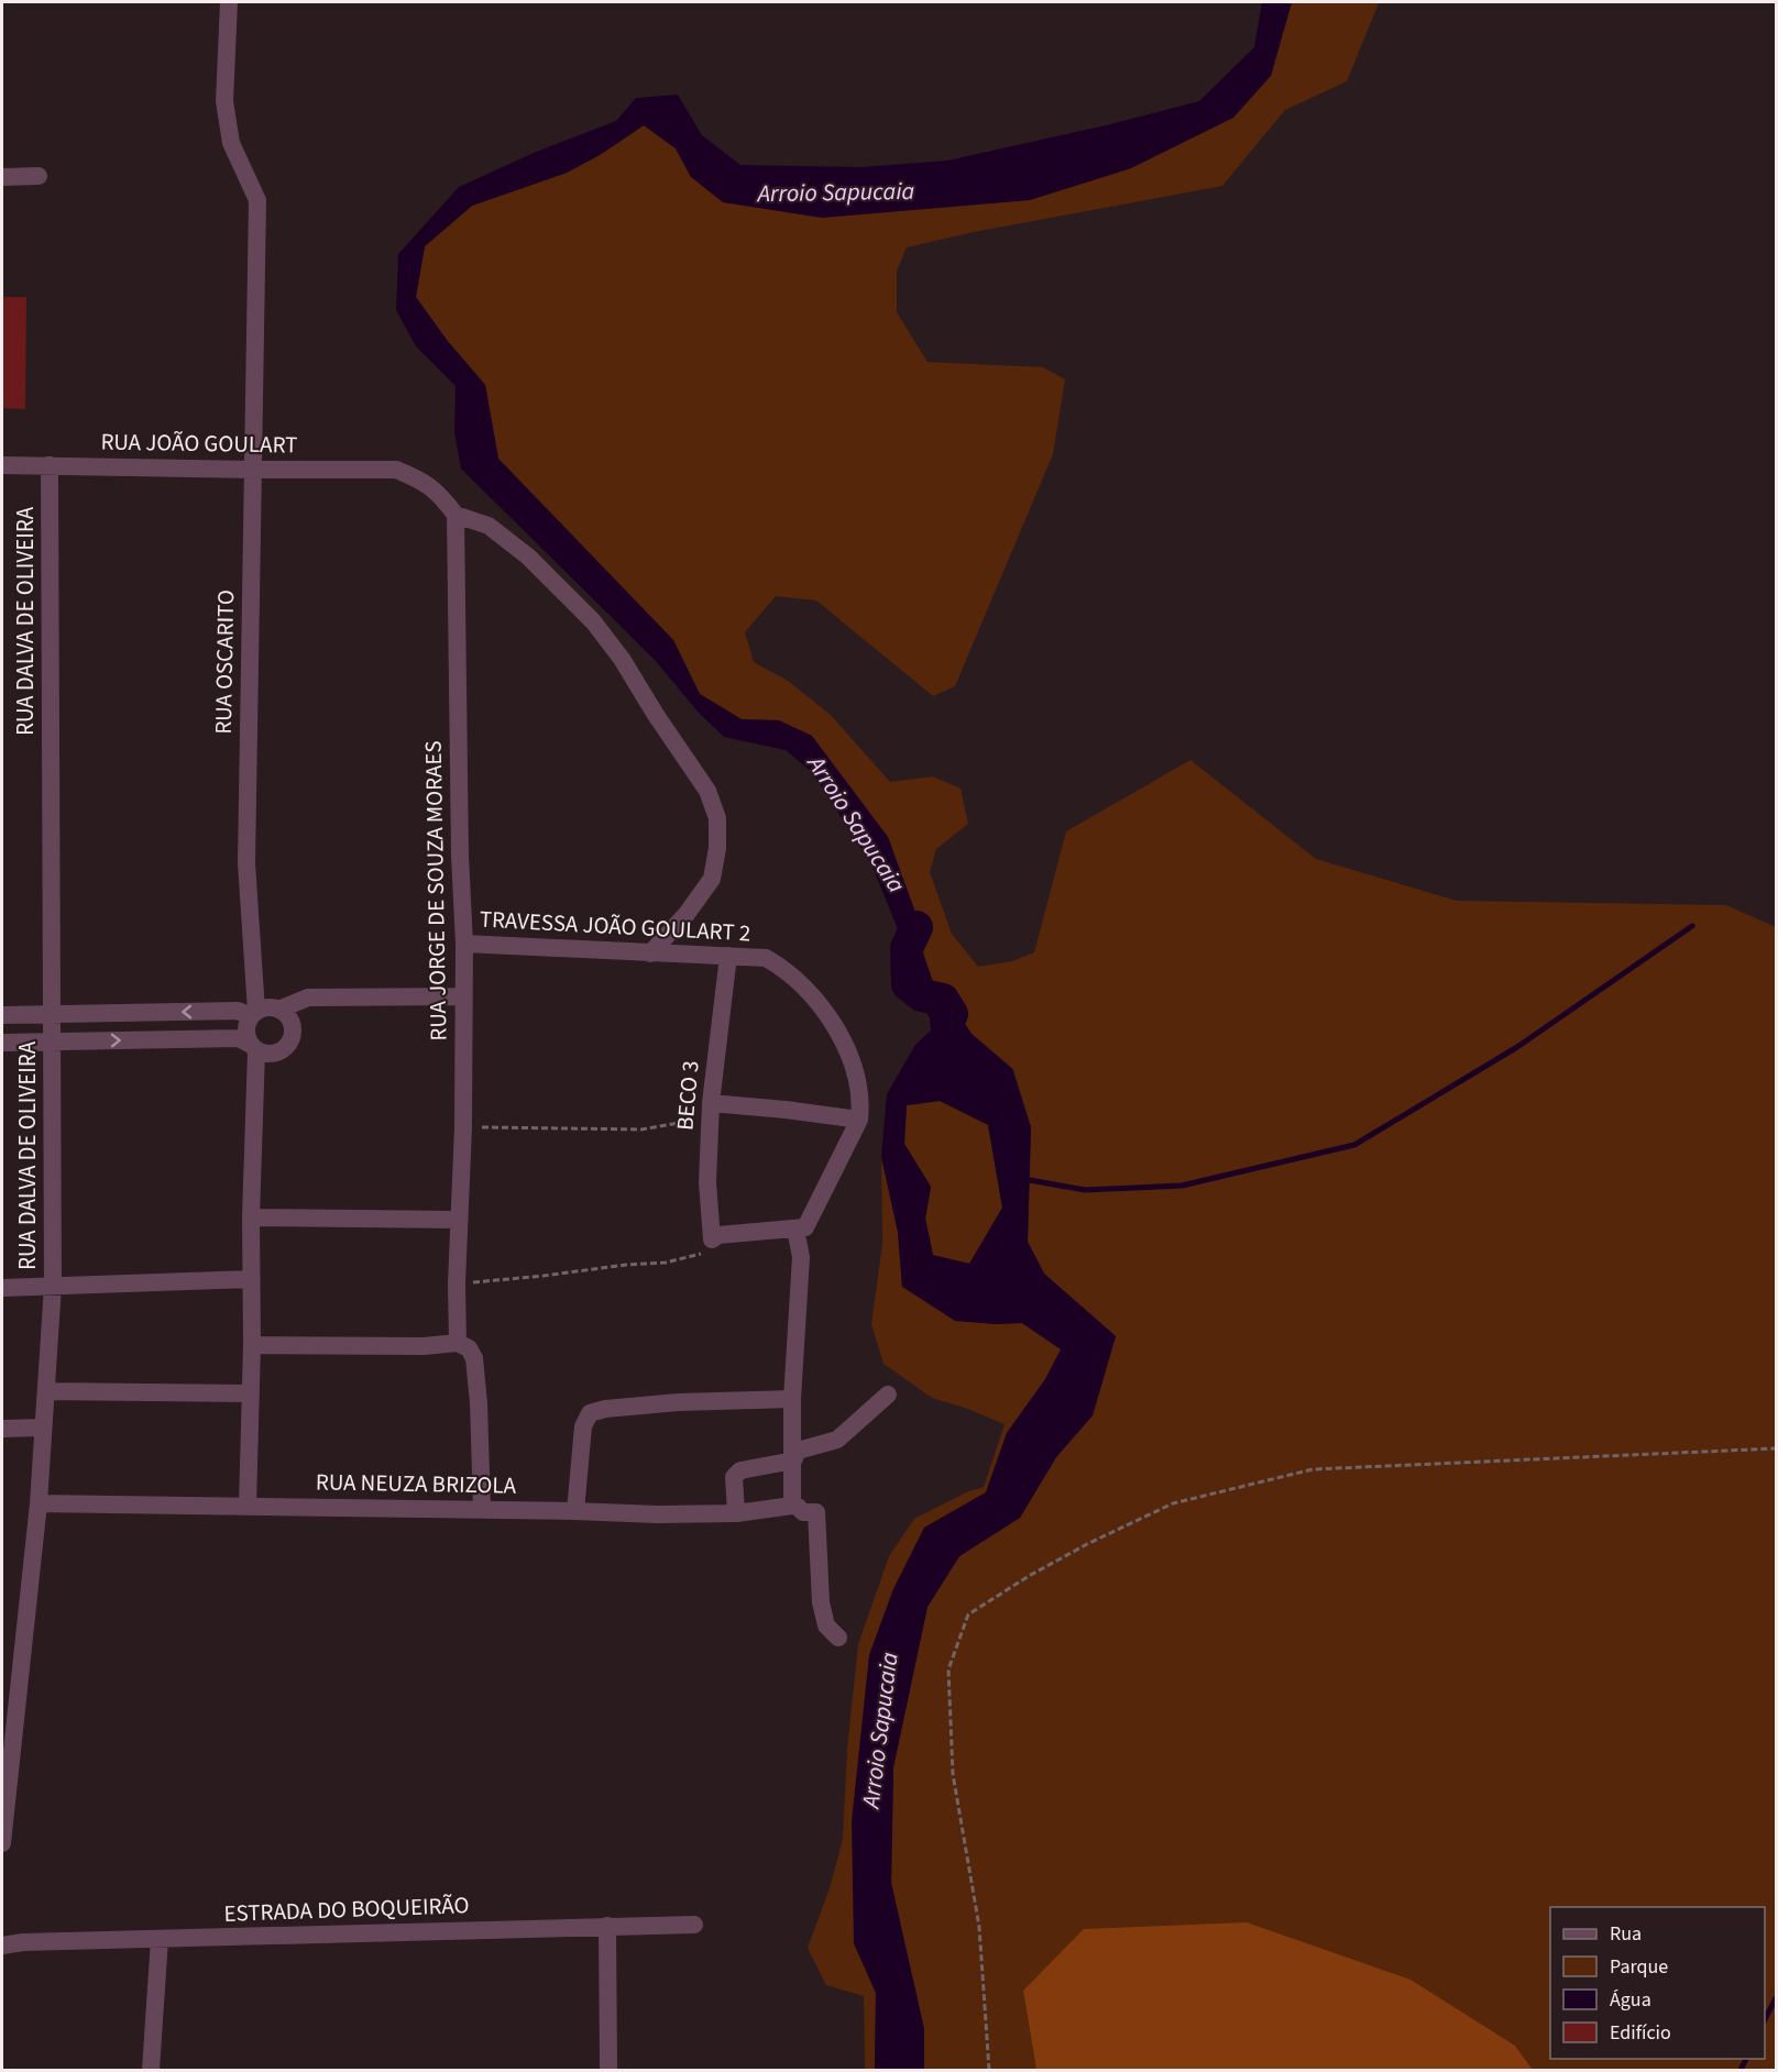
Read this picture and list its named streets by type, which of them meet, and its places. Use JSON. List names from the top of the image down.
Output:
{
  "streets": {
    "street": [
      "RUA JOÃO GOULART",
      "RUA DALVA DE OLIVEIRA",
      "RUA OSCARITO",
      "RUA JORGE DE SOUZA MORAES",
      "TRAVESSA JOÃO GOULART 2",
      "BECO 3",
      "RUA NEUZA BRIZOLA",
      "ESTRADA DO BOQUEIRÃO"
    ]
  },
  "crossings": [
    ["RUA JOÃO GOULART", "RUA DALVA DE OLIVEIRA"],
    ["RUA JOÃO GOULART", "RUA OSCARITO"],
    ["RUA JOÃO GOULART", "RUA JORGE DE SOUZA MORAES"],
    ["RUA DALVA DE OLIVEIRA", "RUA NEUZA BRIZOLA"],
    ["RUA JORGE DE SOUZA MORAES", "TRAVESSA JOÃO GOULART 2"],
    ["TRAVESSA JOÃO GOULART 2", "BECO 3"]
  ],
  "water": ["Arroio Sapucaia"],
  "legend": [
    "Rua",
    "Parque",
    "Água",
    "Edifício"
  ]
}
